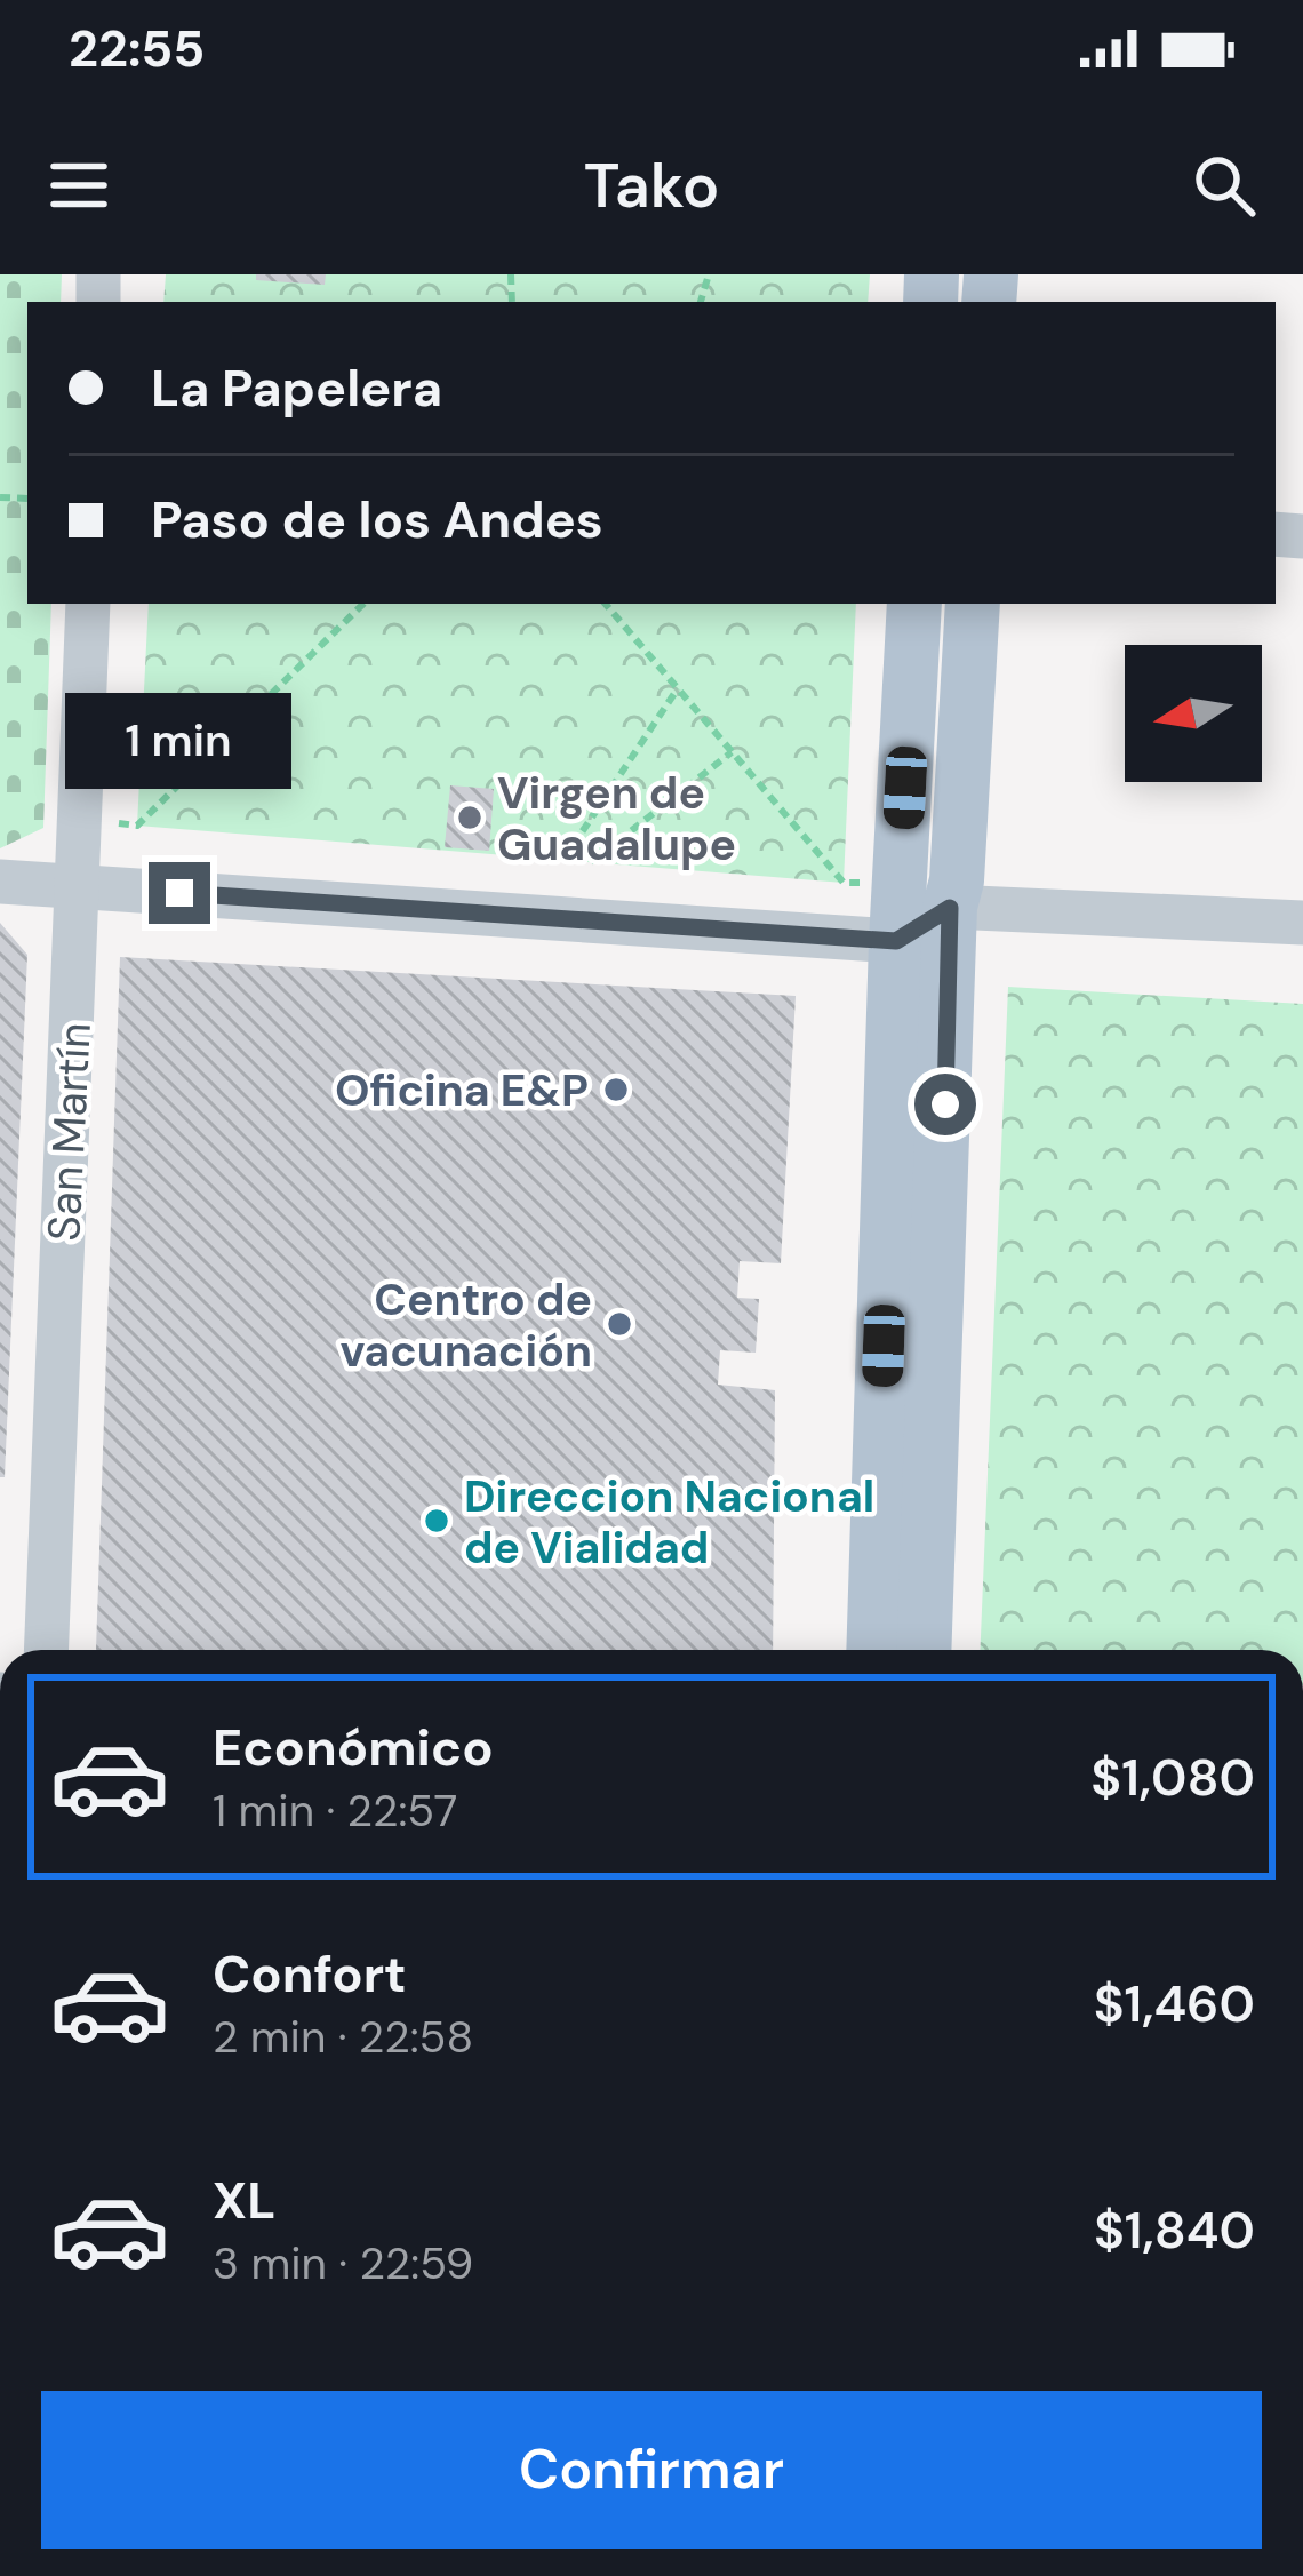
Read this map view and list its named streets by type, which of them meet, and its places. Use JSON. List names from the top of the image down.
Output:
{
  "streets": {
    "street": ["San Martín"]
  },
  "places": [
    "Virgen de Guadalupe",
    "Oficina E&P",
    "Centro de vacunación",
    "Direccion Nacional de Vialidad"
  ],
  "north": "left",
  "page": {
    "status": "22:55",
    "header": "Tako",
    "banner": ["La Papelera", "Paso de los Andes"],
    "bubble": "1 min",
    "list": [
      {
        "name": "Económico",
        "note": "1 min · 22:57",
        "value": "$1,080"
      },
      {
        "name": "Confort",
        "note": "2 min · 22:58",
        "value": "$1,460"
      },
      {
        "name": "XL",
        "note": "3 min · 22:59",
        "value": "$1,840"
      }
    ],
    "buttons": "Confirmar"
  }
}
